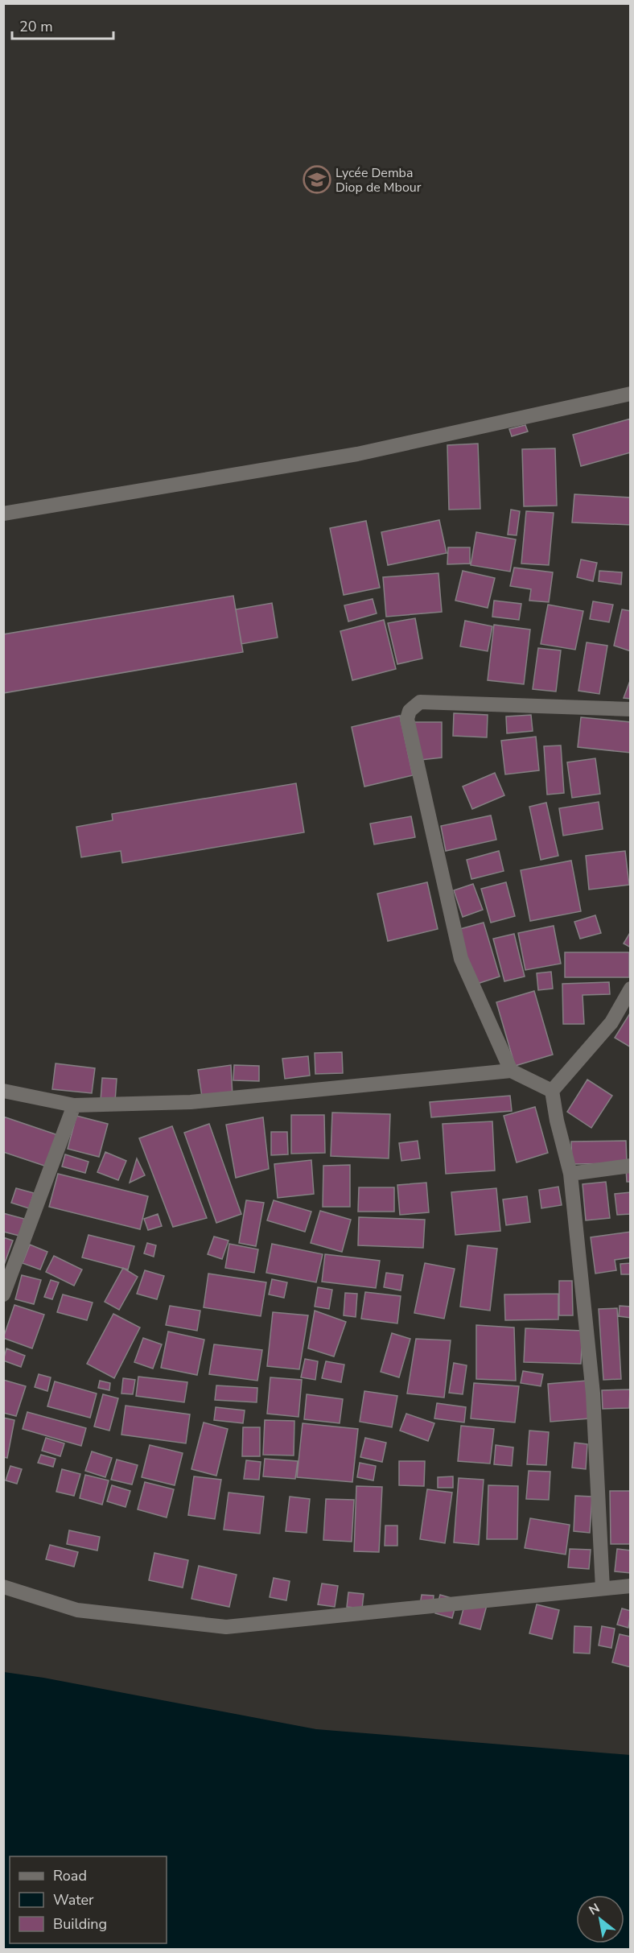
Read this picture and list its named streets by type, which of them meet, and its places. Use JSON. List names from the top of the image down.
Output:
{
  "places": {
    "school or university": ["Lycée Demba Diop de Mbour"]
  },
  "legend": ["Road", "Water", "Building"],
  "scale_bar": "20 m",
  "north": "top left"
}
